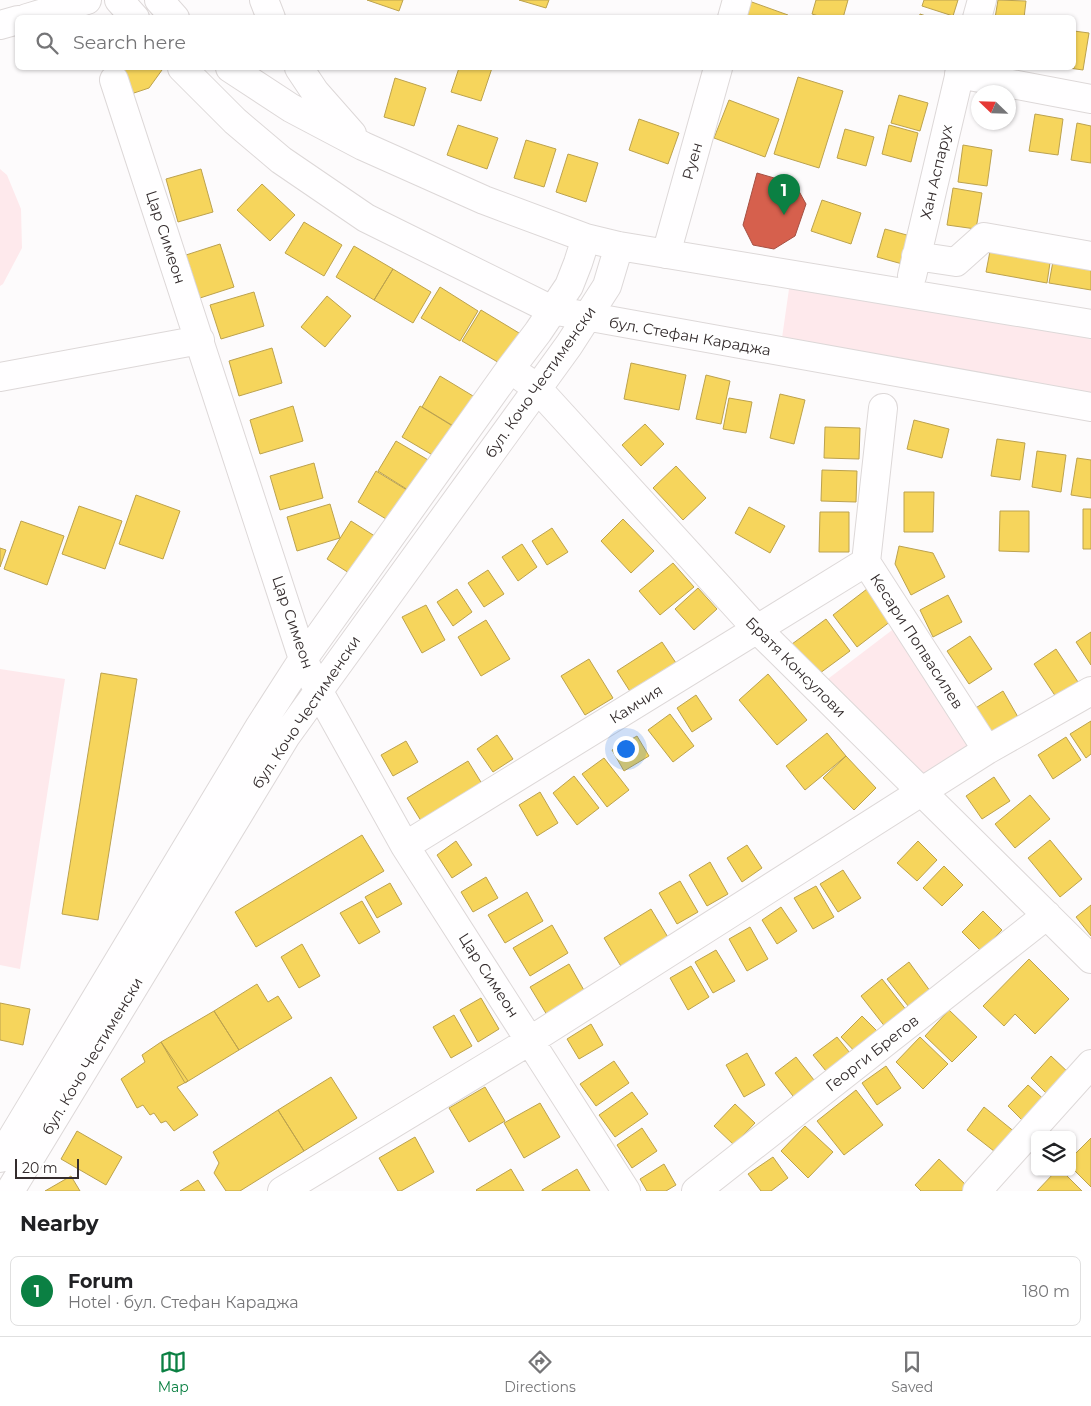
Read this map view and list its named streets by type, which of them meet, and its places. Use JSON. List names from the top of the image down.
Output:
{
  "streets": {
    "street": [
      "Руен",
      "Хан Аспарух",
      "Цар Симеон",
      "бул. Стефан Караджа",
      "бул. Кочо Честименски",
      "Кесари Попвасилев",
      "Братя Консулови",
      "Камчия",
      "Георги Брегов"
    ]
  },
  "crossings": [
    ["Цар Симеон", "бул. Кочо Честименски"],
    ["Цар Симеон", "Камчия"],
    ["бул. Стефан Караджа", "бул. Кочо Честименски"],
    ["бул. Кочо Честименски", "Братя Консулови"],
    ["Кесари Попвасилев", "Камчия"],
    ["Братя Консулови", "Камчия"],
    ["Братя Консулови", "Георги Брегов"]
  ],
  "scale_bar": "20 m",
  "north": "top left",
  "page": {
    "search": "Search here",
    "pins": "1",
    "scale": "20 m",
    "heading": "Nearby",
    "list": [
      {
        "mark": "1",
        "name": "Forum",
        "note": "Hotel · бул. Стефан Караджа",
        "value": "180 m"
      }
    ],
    "nav": ["Map", "Directions", "Saved"]
  }
}
